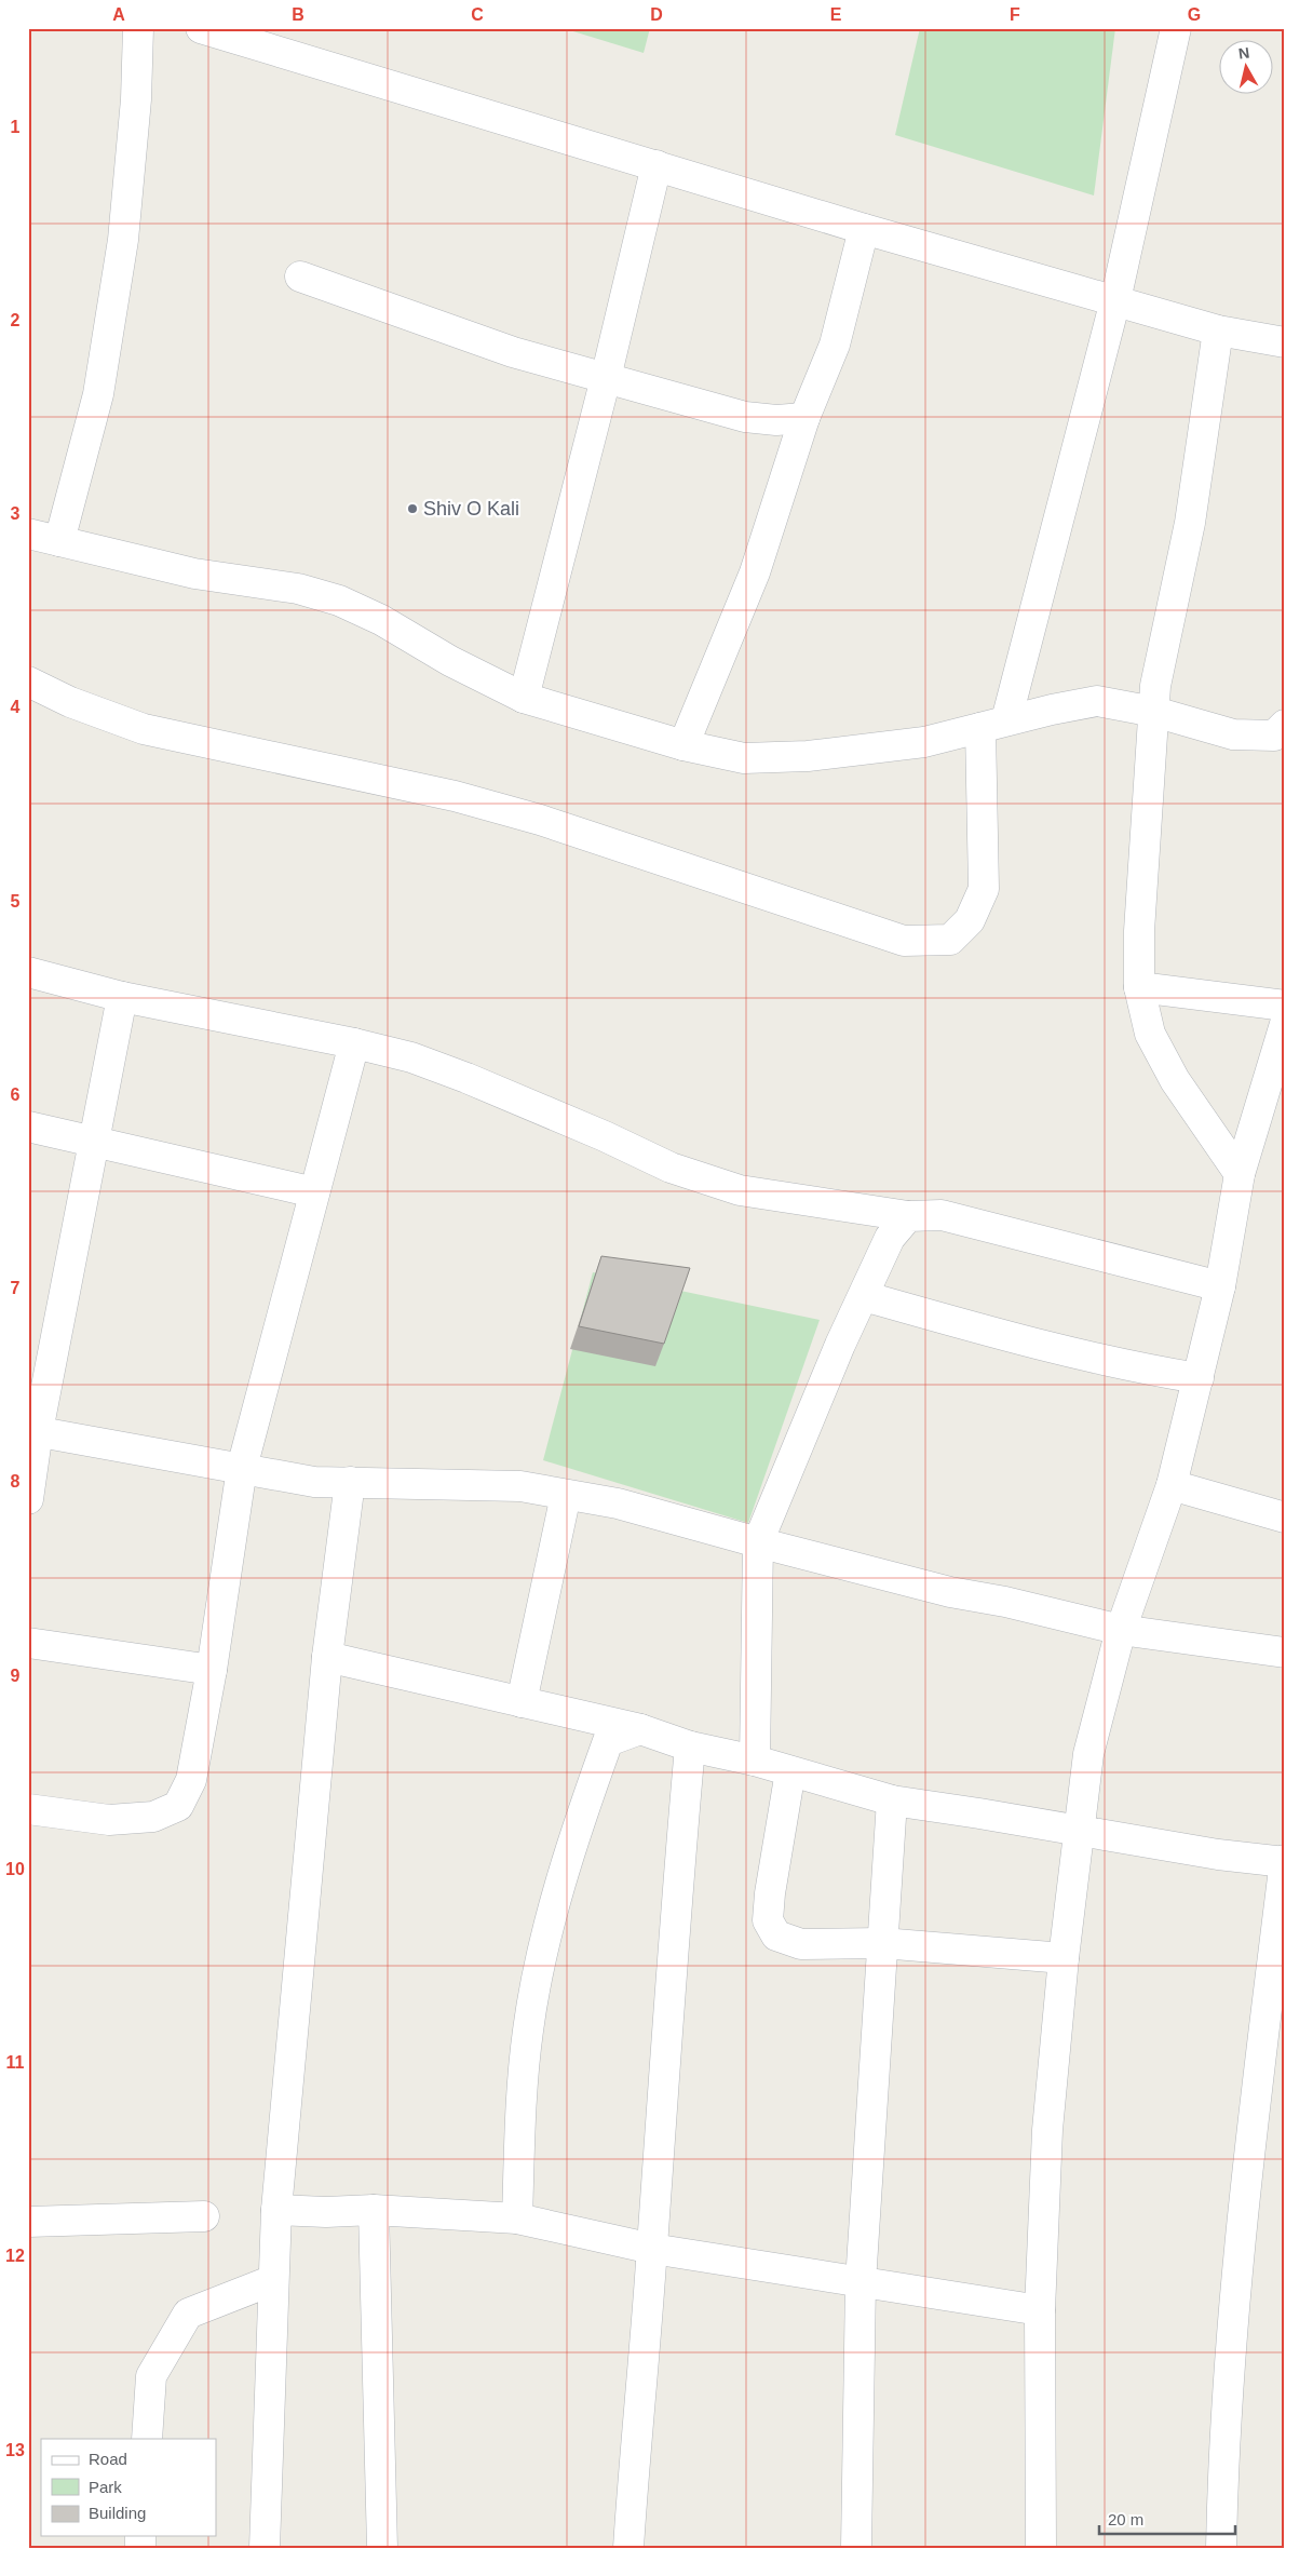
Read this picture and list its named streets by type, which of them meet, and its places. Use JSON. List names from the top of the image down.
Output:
{
  "places": ["Shiv O Kali"],
  "legend": ["Road", "Park", "Building"],
  "scale_bar": "20 m",
  "north": "top",
  "grid": {
    "columns": [
      "A",
      "B",
      "C",
      "D",
      "E",
      "F",
      "G"
    ],
    "rows": [
      "1",
      "2",
      "3",
      "4",
      "5",
      "6",
      "7",
      "8",
      "9",
      "10",
      "11",
      "12",
      "13"
    ]
  }
}
